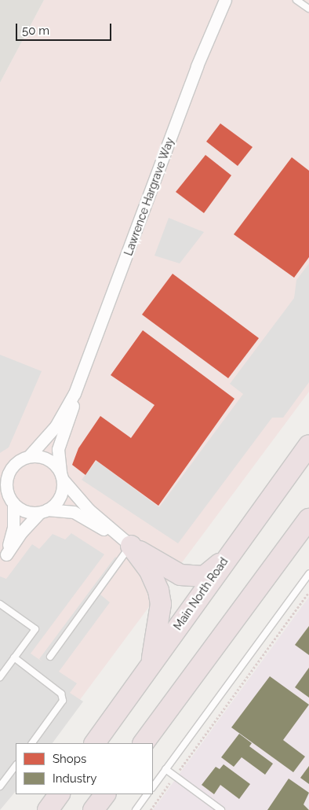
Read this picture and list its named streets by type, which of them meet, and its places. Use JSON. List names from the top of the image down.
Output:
{
  "streets": {
    "highway": ["Main North Road"],
    "street": ["Lawrence Hargrave Way"]
  },
  "legend": ["Shops", "Industry"],
  "scale_bar": "50 m"
}
